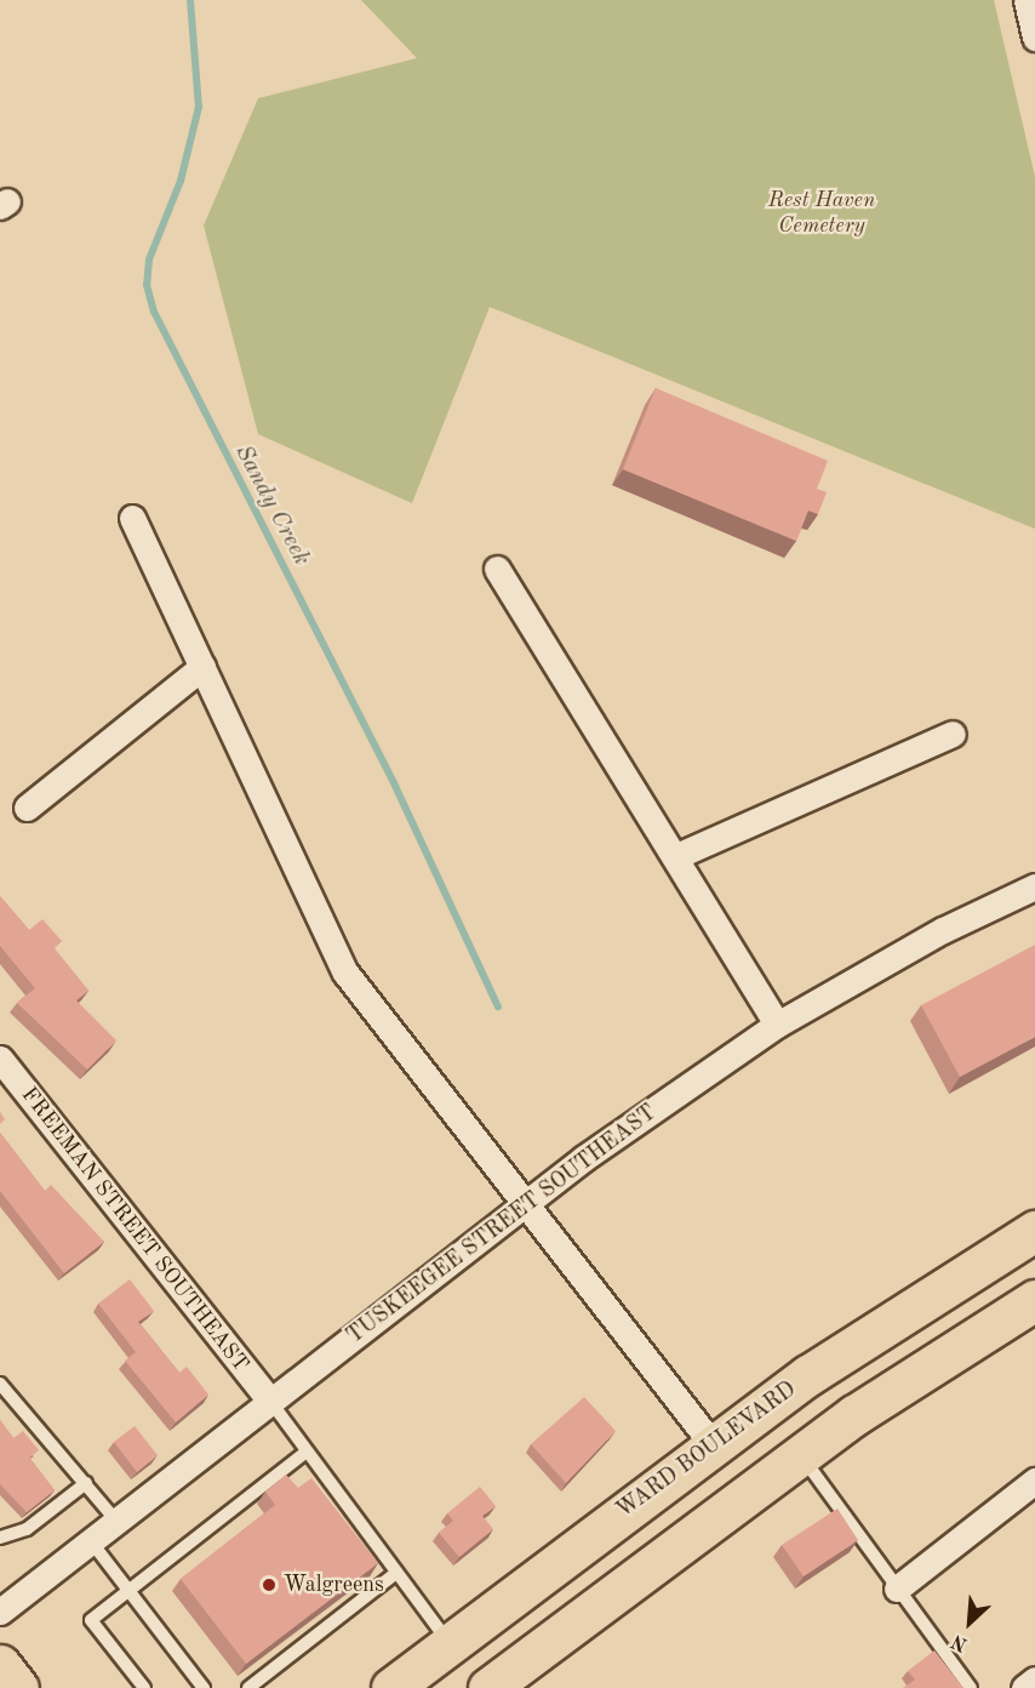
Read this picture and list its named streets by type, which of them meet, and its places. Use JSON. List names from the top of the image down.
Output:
{
  "streets": {
    "main road": ["WARD BOULEVARD"],
    "street": ["TUSKEEGEE STREET SOUTHEAST", "FREEMAN STREET SOUTHEAST"]
  },
  "crossings": [
    ["TUSKEEGEE STREET SOUTHEAST", "FREEMAN STREET SOUTHEAST"]
  ],
  "water": ["Sandy Creek"],
  "parks": ["Rest Haven Cemetery"],
  "places": ["Walgreens"],
  "north": "bottom left"
}
